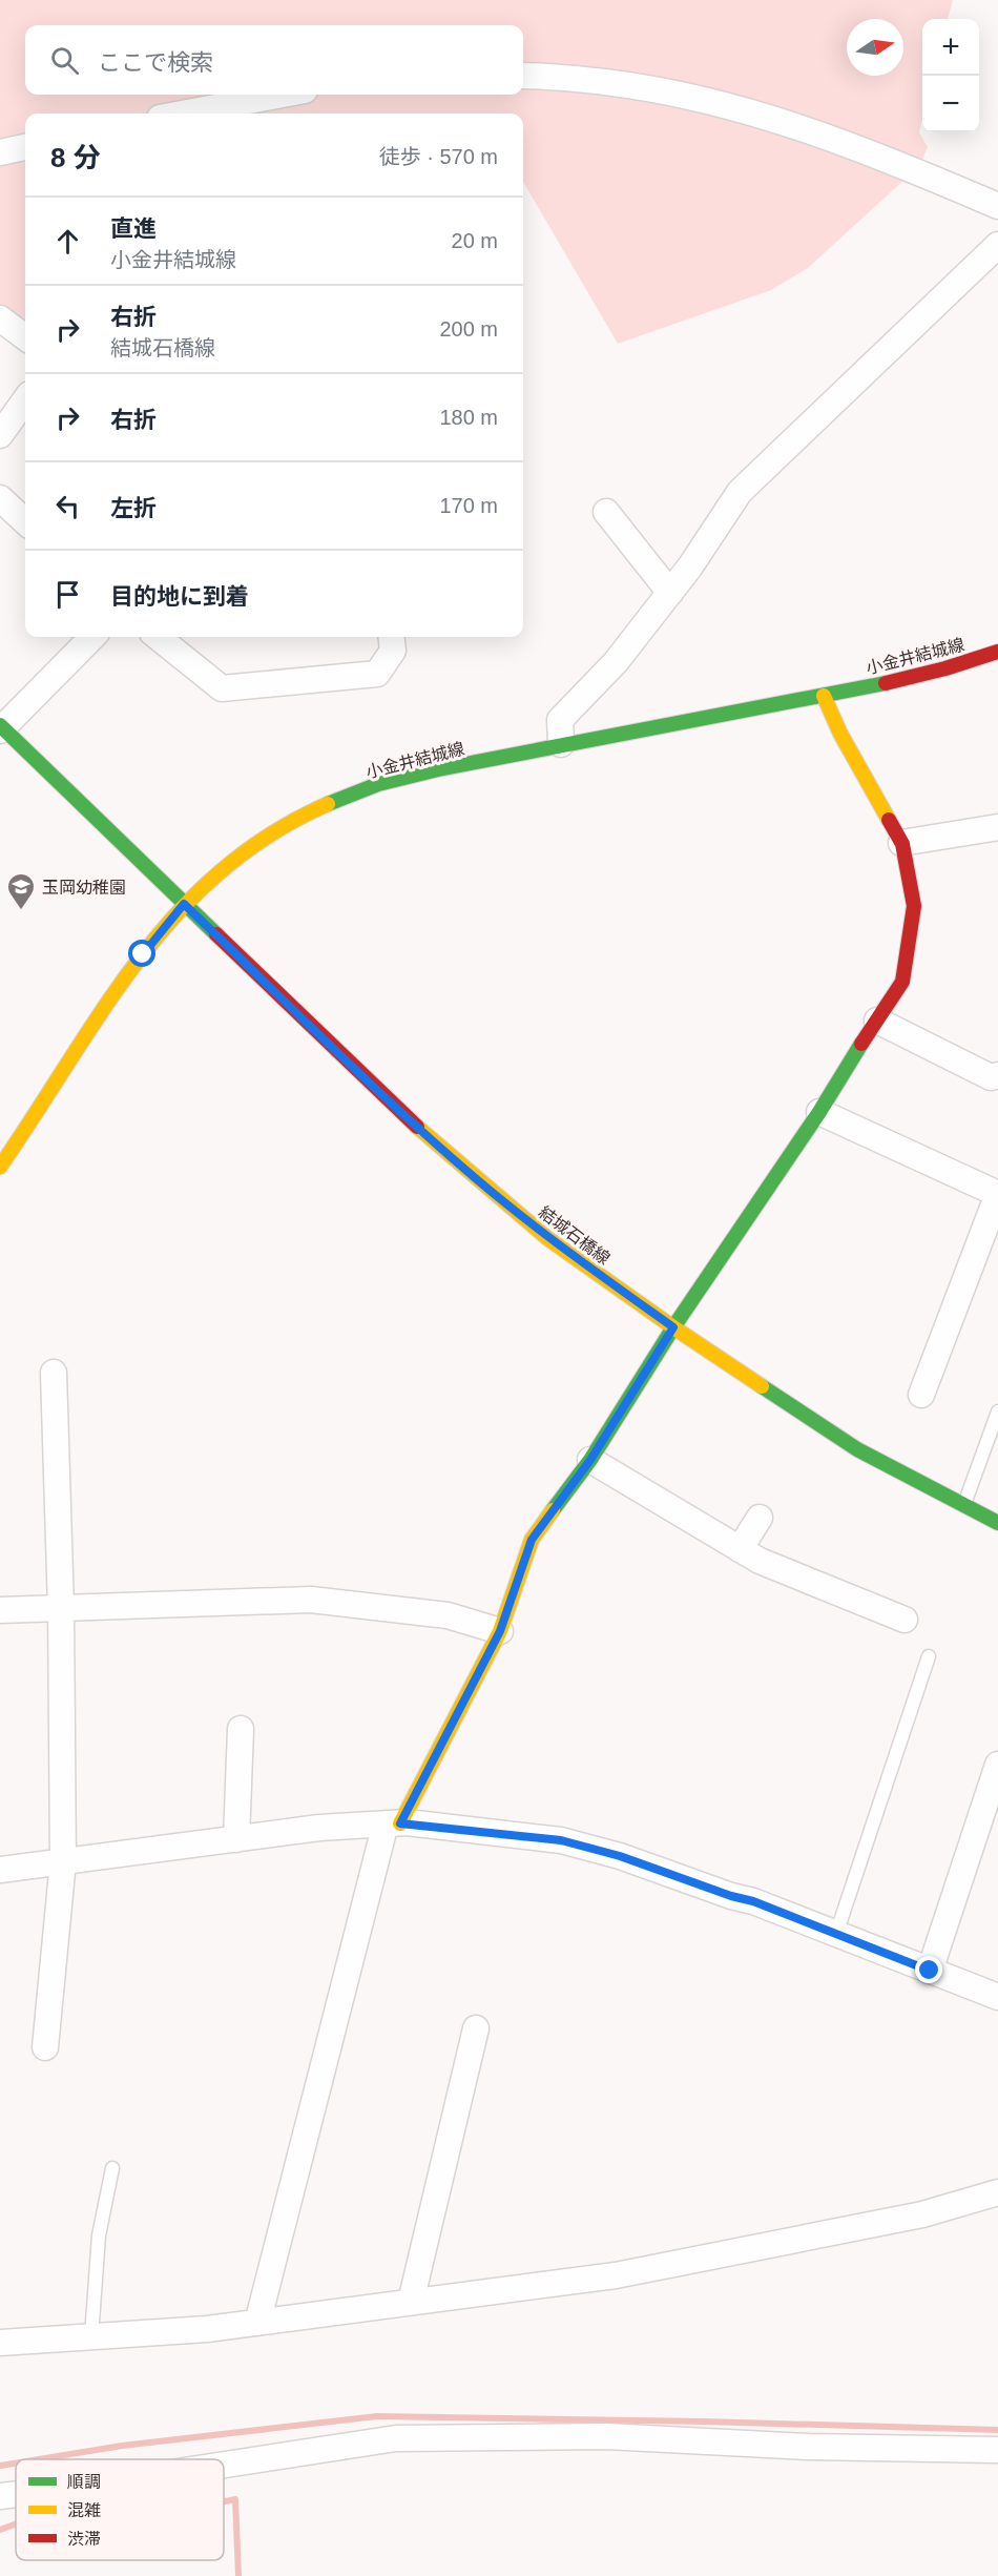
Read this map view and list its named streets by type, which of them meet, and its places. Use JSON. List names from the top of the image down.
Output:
{
  "streets": {
    "main road": ["小金井結城線", "結城石橋線"]
  },
  "crossings": [
    ["小金井結城線", "結城石橋線"]
  ],
  "places": {
    "school or university": ["玉岡幼稚園"]
  },
  "legend": ["順調", "混雑", "渋滞"],
  "north": "right",
  "page": {
    "map_buttons": ["+", "−"],
    "search": "ここで検索",
    "heading": ["8 分", "徒歩 · 570 m"],
    "list": [
      ["直進", "小金井結城線", "20 m"],
      ["右折", "結城石橋線", "200 m"],
      ["右折", "180 m"],
      ["左折", "170 m"],
      "目的地に到着"
    ]
  }
}
